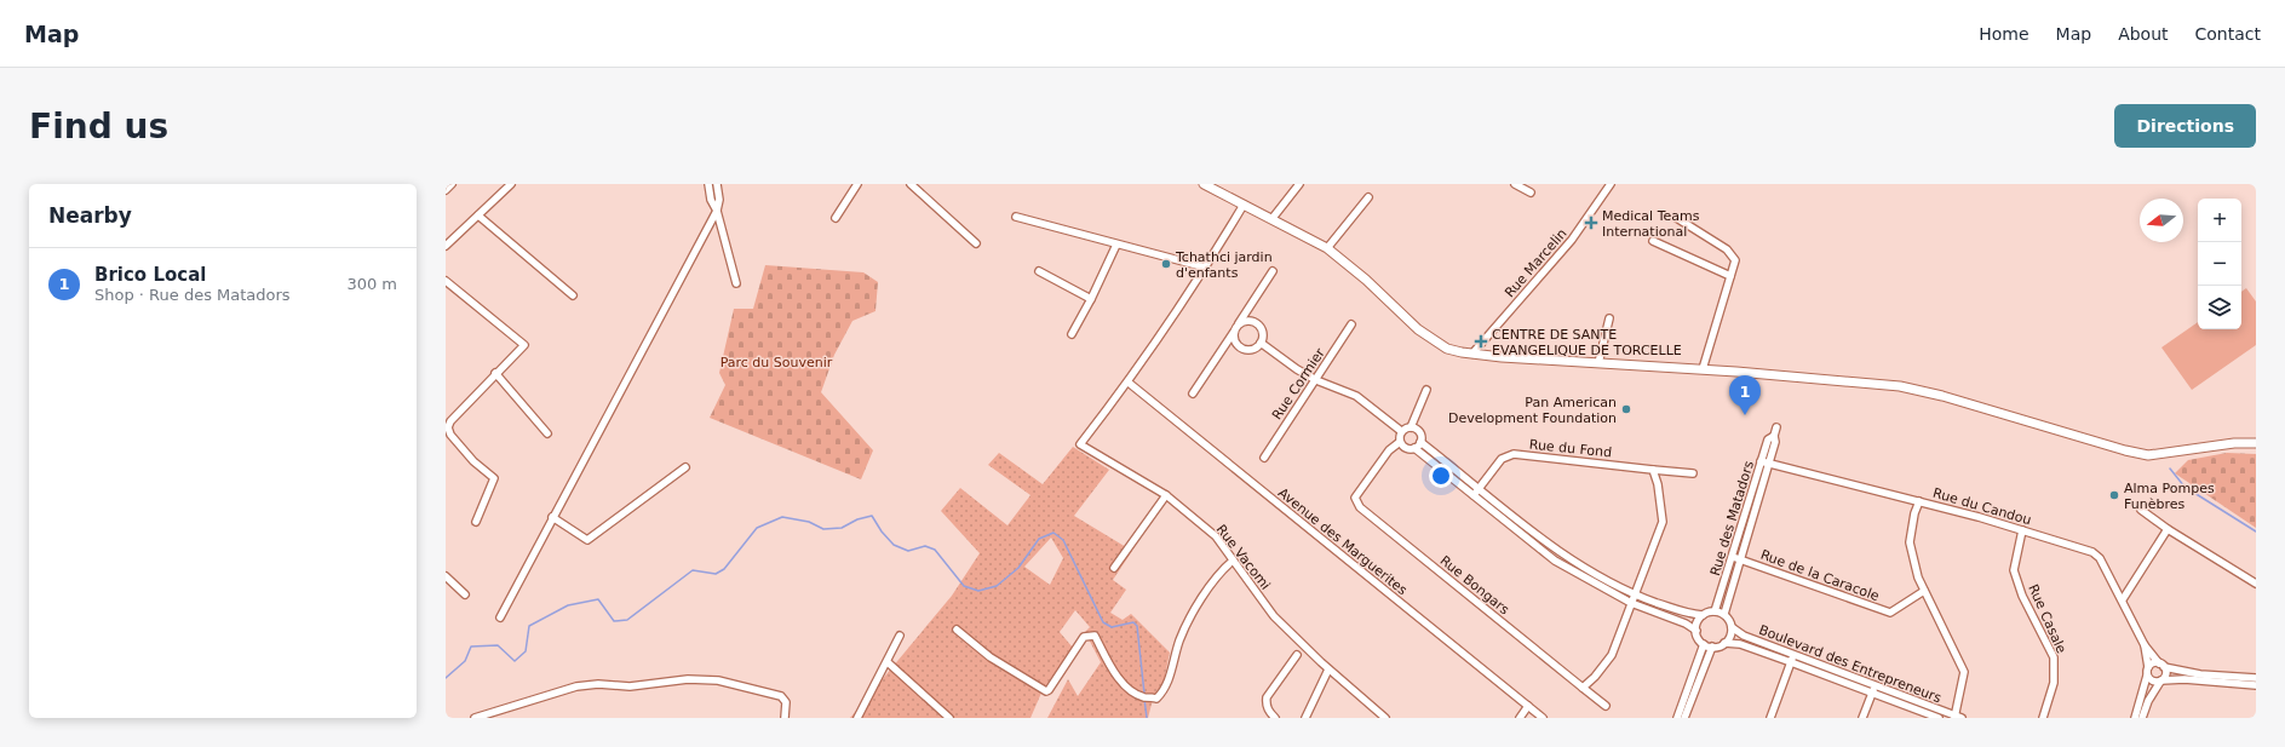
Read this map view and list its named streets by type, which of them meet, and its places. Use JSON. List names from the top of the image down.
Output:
{
  "streets": {
    "street": [
      "Rue Marcelin",
      "Rue Cormier",
      "Rue du Fond",
      "Rue du Candou",
      "Rue des Matadors",
      "Avenue des Marguerites",
      "Rue Vacomi",
      "Rue de la Caracole",
      "Rue Bongars",
      "Rue Casale",
      "Boulevard des Entrepreneurs"
    ]
  },
  "crossings": [
    ["Rue du Candou", "Rue des Matadors"],
    ["Rue du Candou", "Rue Casale"],
    ["Rue des Matadors", "Rue de la Caracole"],
    ["Rue des Matadors", "Boulevard des Entrepreneurs"],
    ["Avenue des Marguerites", "Rue Vacomi"]
  ],
  "parks": ["Parc du Souvenir"],
  "places": {
    "health": ["Medical Teams International", "CENTRE DE SANTE EVANGELIQUE DE TORCELLE"],
    "other": ["Tchathci jardin d'enfants", "Pan American Development Foundation", "Alma Pompes Funèbres"]
  },
  "north": "left",
  "page": {
    "header": "Map",
    "nav": [
      "Home",
      "Map",
      "About",
      "Contact"
    ],
    "buttons": "Directions",
    "title": "Find us",
    "heading": "Nearby",
    "map_buttons": ["+", "−"],
    "list": [
      {
        "mark": "1",
        "name": "Brico Local",
        "note": "Shop · Rue des Matadors",
        "value": "300 m"
      }
    ],
    "pins": "1"
  }
}
